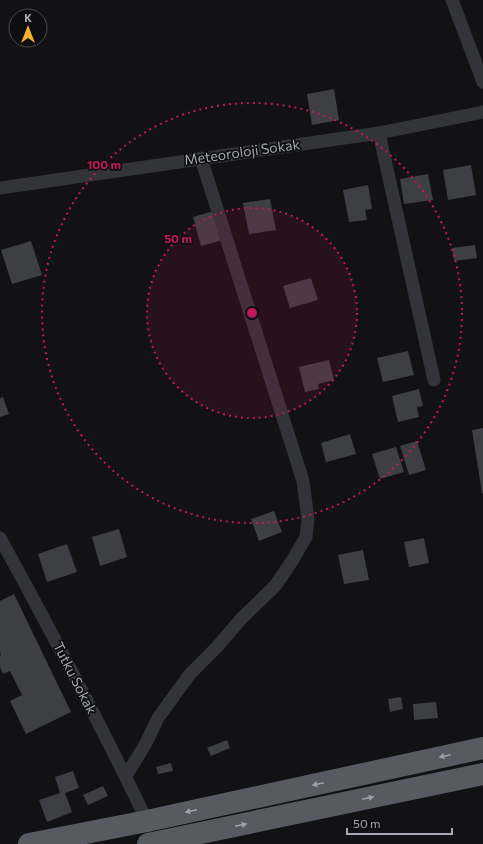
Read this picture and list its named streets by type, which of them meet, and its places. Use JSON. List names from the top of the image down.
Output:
{
  "streets": {
    "street": ["Meteoroloji Sokak", "Tutku Sokak"]
  },
  "scale_bar": "50 m",
  "north": "top",
  "rings": ["100 m", "50 m"]
}
